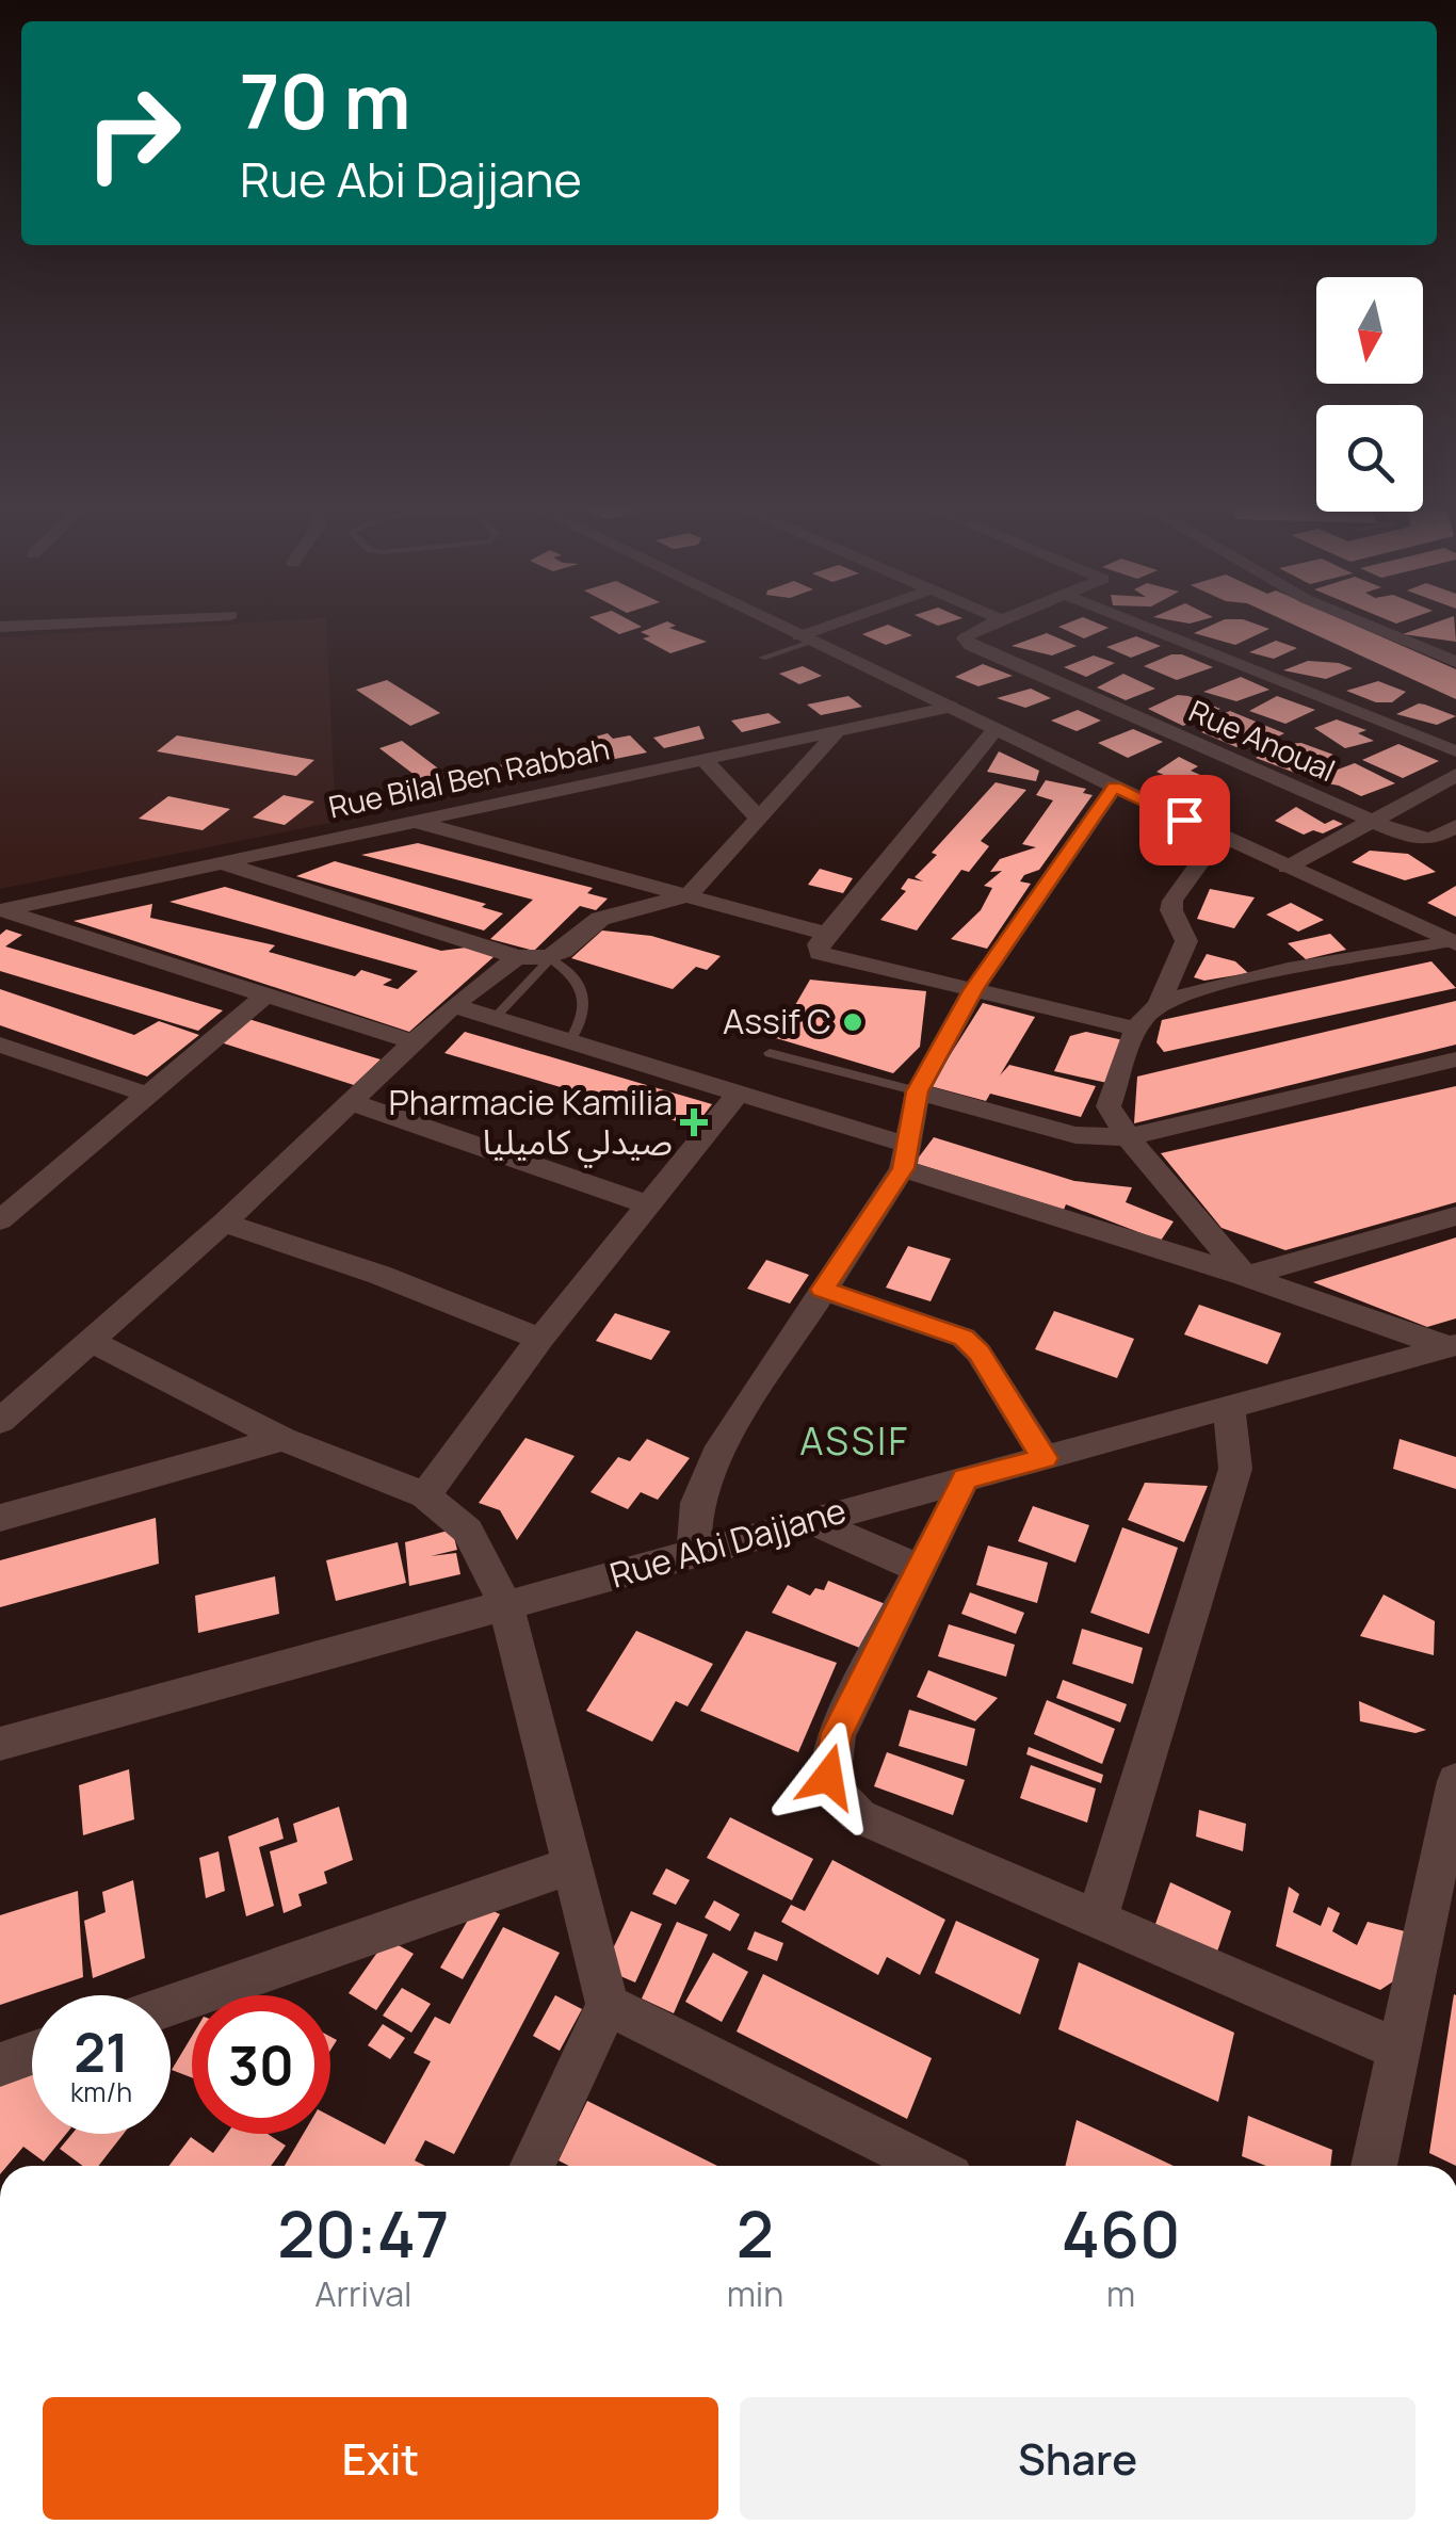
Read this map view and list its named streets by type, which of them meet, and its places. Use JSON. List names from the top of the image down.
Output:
{
  "streets": {
    "street": ["Rue Anoual", "Rue Bilal Ben Rabbah", "Rue Abi Dajjane"]
  },
  "districts": ["ASSIF"],
  "places": {
    "other": ["Assif C"],
    "health": ["Pharmacie Kamilia صيدلي كاميليا"]
  },
  "north": "bottom",
  "page": {
    "turn": ["70 m", "Rue Abi Dajjane"],
    "speed": "21 km/h",
    "limit": "30",
    "eta": [
      "20:47",
      "Arrival",
      "2",
      "min",
      "460",
      "m"
    ],
    "buttons": ["Exit", "Share"]
  }
}
